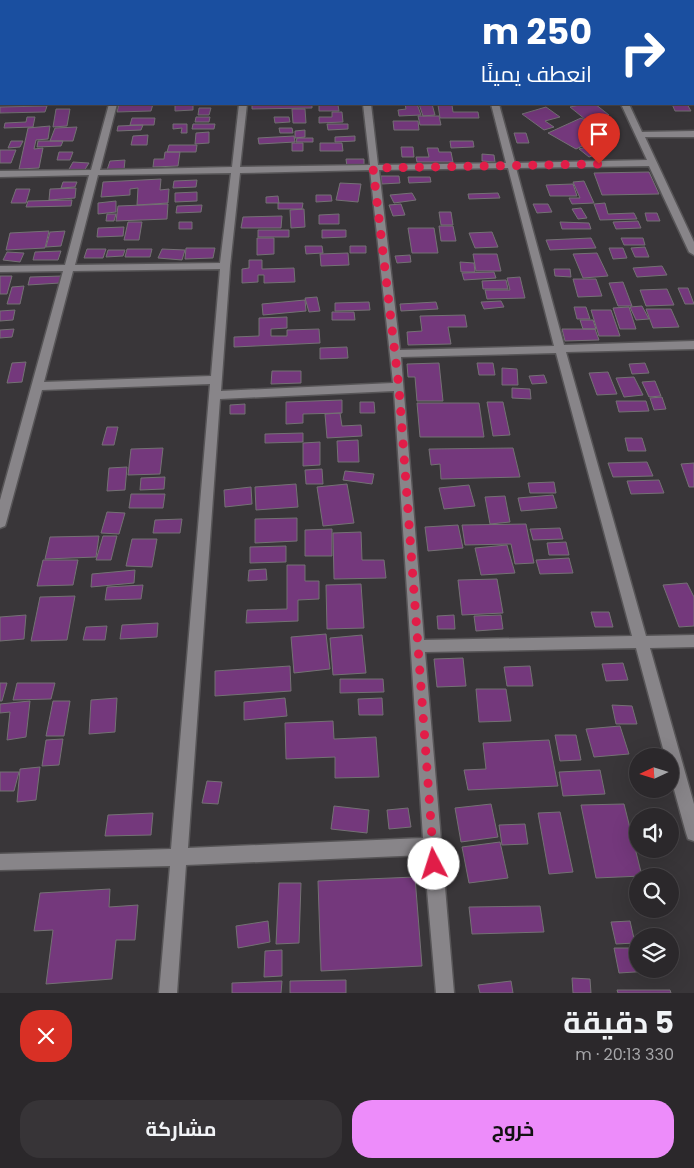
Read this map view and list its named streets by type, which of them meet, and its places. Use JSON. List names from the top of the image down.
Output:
{
  "north": "left",
  "page": {
    "turn": ["250 m", "انعطف يمينًا"],
    "heading": ["5 دقيقة", "330 m · 20:13"],
    "buttons": ["خروج", "مشاركة"]
  }
}
